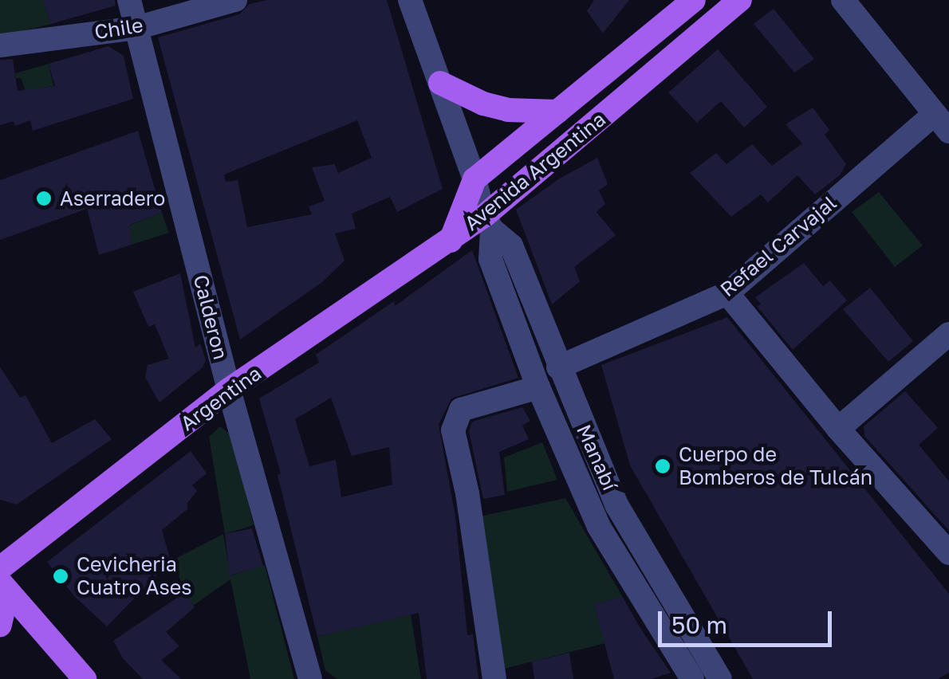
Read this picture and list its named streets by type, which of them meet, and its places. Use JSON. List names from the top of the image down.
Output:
{
  "streets": {
    "main road": ["Avenida Argentina", "Argentina"],
    "street": [
      "Chile",
      "Refael Carvajal",
      "Calderon",
      "Manabí"
    ]
  },
  "crossings": [
    ["Chile", "Calderon"],
    ["Avenida Argentina", "Argentina"],
    ["Avenida Argentina", "Manabí"],
    ["Refael Carvajal", "Manabí"],
    ["Calderon", "Argentina"]
  ],
  "places": ["Aserradero", "Cuerpo de Bomberos de Tulcán", "Cevicheria Cuatro Ases"],
  "scale_bar": "50 m"
}
